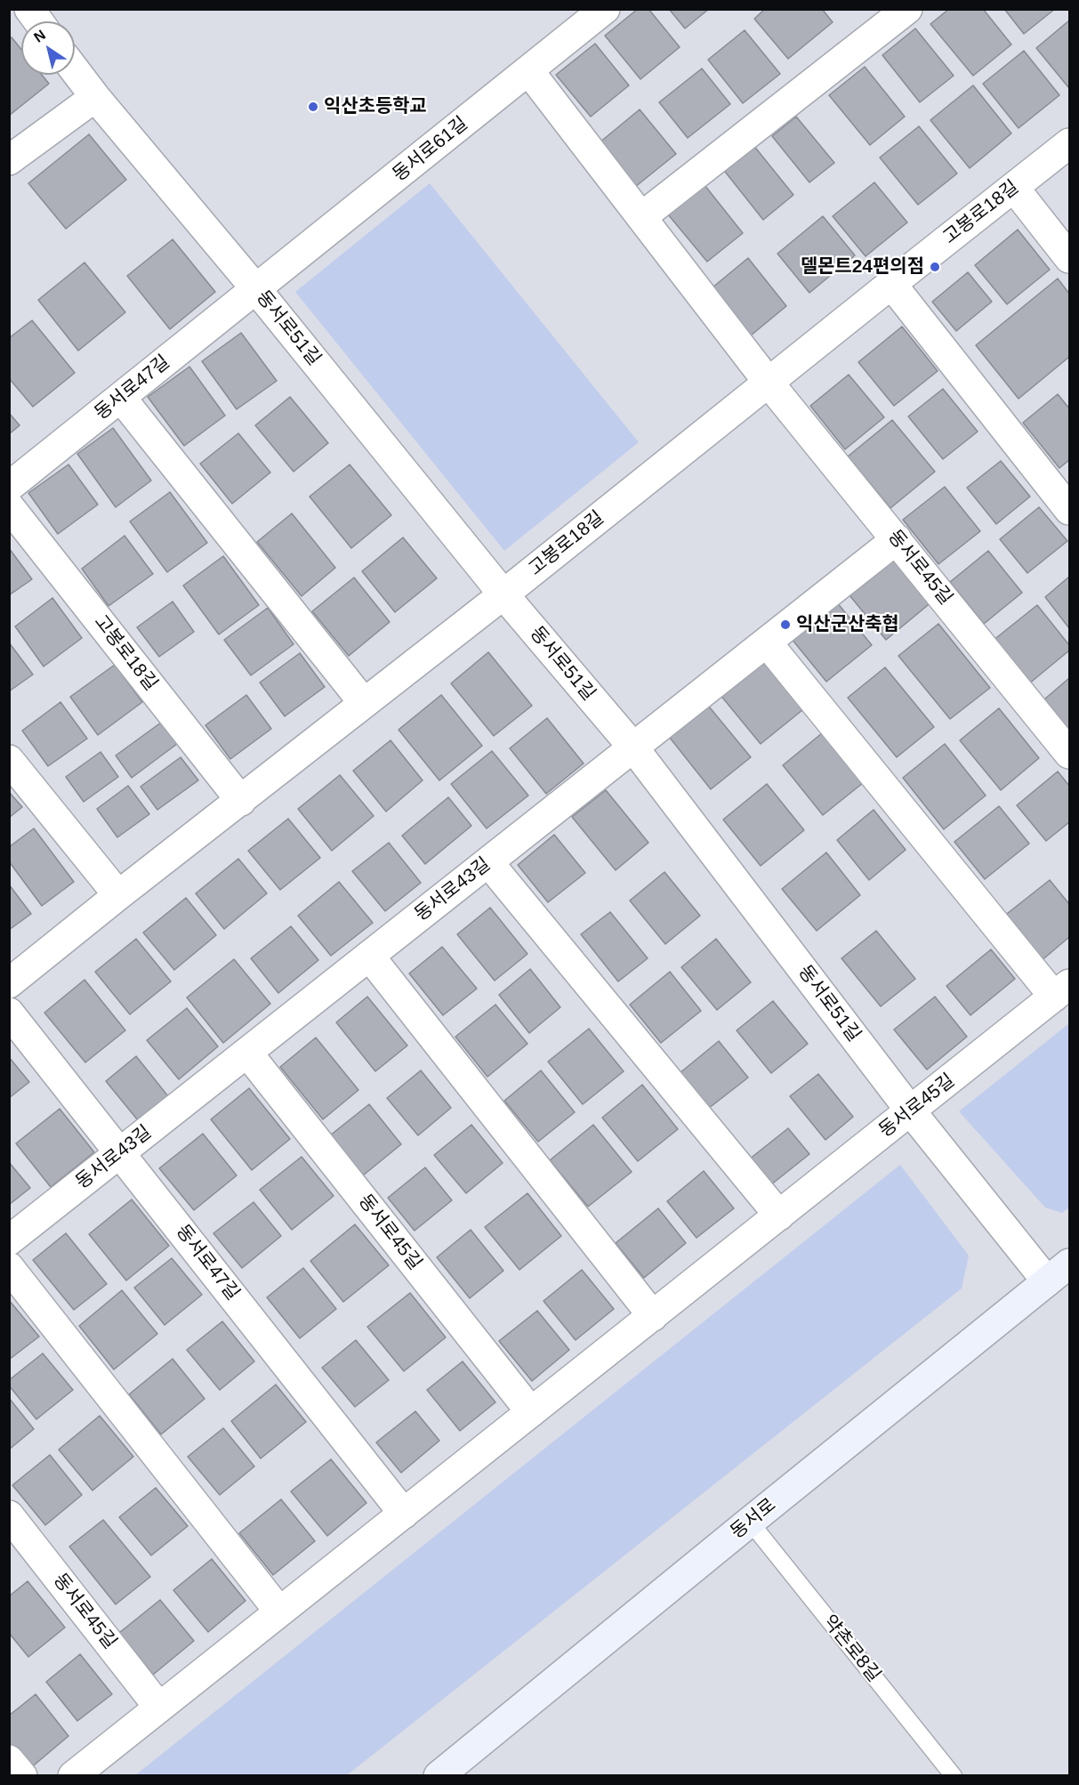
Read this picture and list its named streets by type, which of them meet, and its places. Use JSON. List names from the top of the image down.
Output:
{
  "streets": {
    "street": [
      "동서로61길",
      "고봉로18길",
      "동서로51길",
      "동서로47길",
      "동서로45길",
      "동서로43길",
      "동서로"
    ],
    "lane": ["약촌로8길"]
  },
  "crossings": [
    ["동서로61길", "동서로51길"],
    ["동서로61길", "동서로47길"],
    ["고봉로18길", "동서로51길"],
    ["고봉로18길", "동서로45길"],
    ["동서로51길", "동서로47길"],
    ["동서로51길", "동서로45길"],
    ["동서로51길", "동서로43길"],
    ["동서로51길", "동서로"],
    ["동서로47길", "동서로45길"],
    ["동서로47길", "동서로43길"],
    ["동서로45길", "동서로43길"],
    ["동서로", "약촌로8길"]
  ],
  "places": ["익산초등학교", "델몬트24편의점", "익산군산축협"],
  "north": "top left"
}
